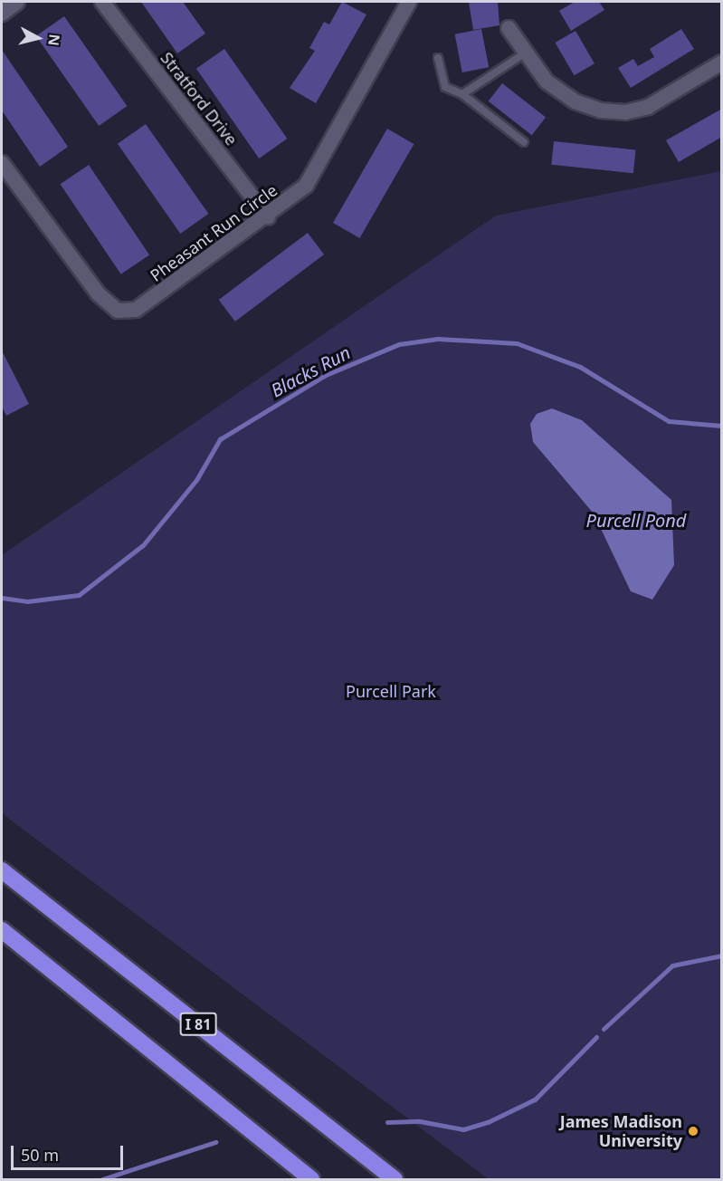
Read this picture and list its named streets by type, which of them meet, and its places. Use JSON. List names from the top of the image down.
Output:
{
  "streets": {
    "highway": ["I 81"],
    "street": ["Stratford Drive", "Pheasant Run Circle"]
  },
  "crossings": [
    ["Stratford Drive", "Pheasant Run Circle"]
  ],
  "water": ["Blacks Run", "Purcell Pond"],
  "parks": ["Purcell Park"],
  "places": ["James Madison University"],
  "scale_bar": "50 m",
  "north": "right"
}
